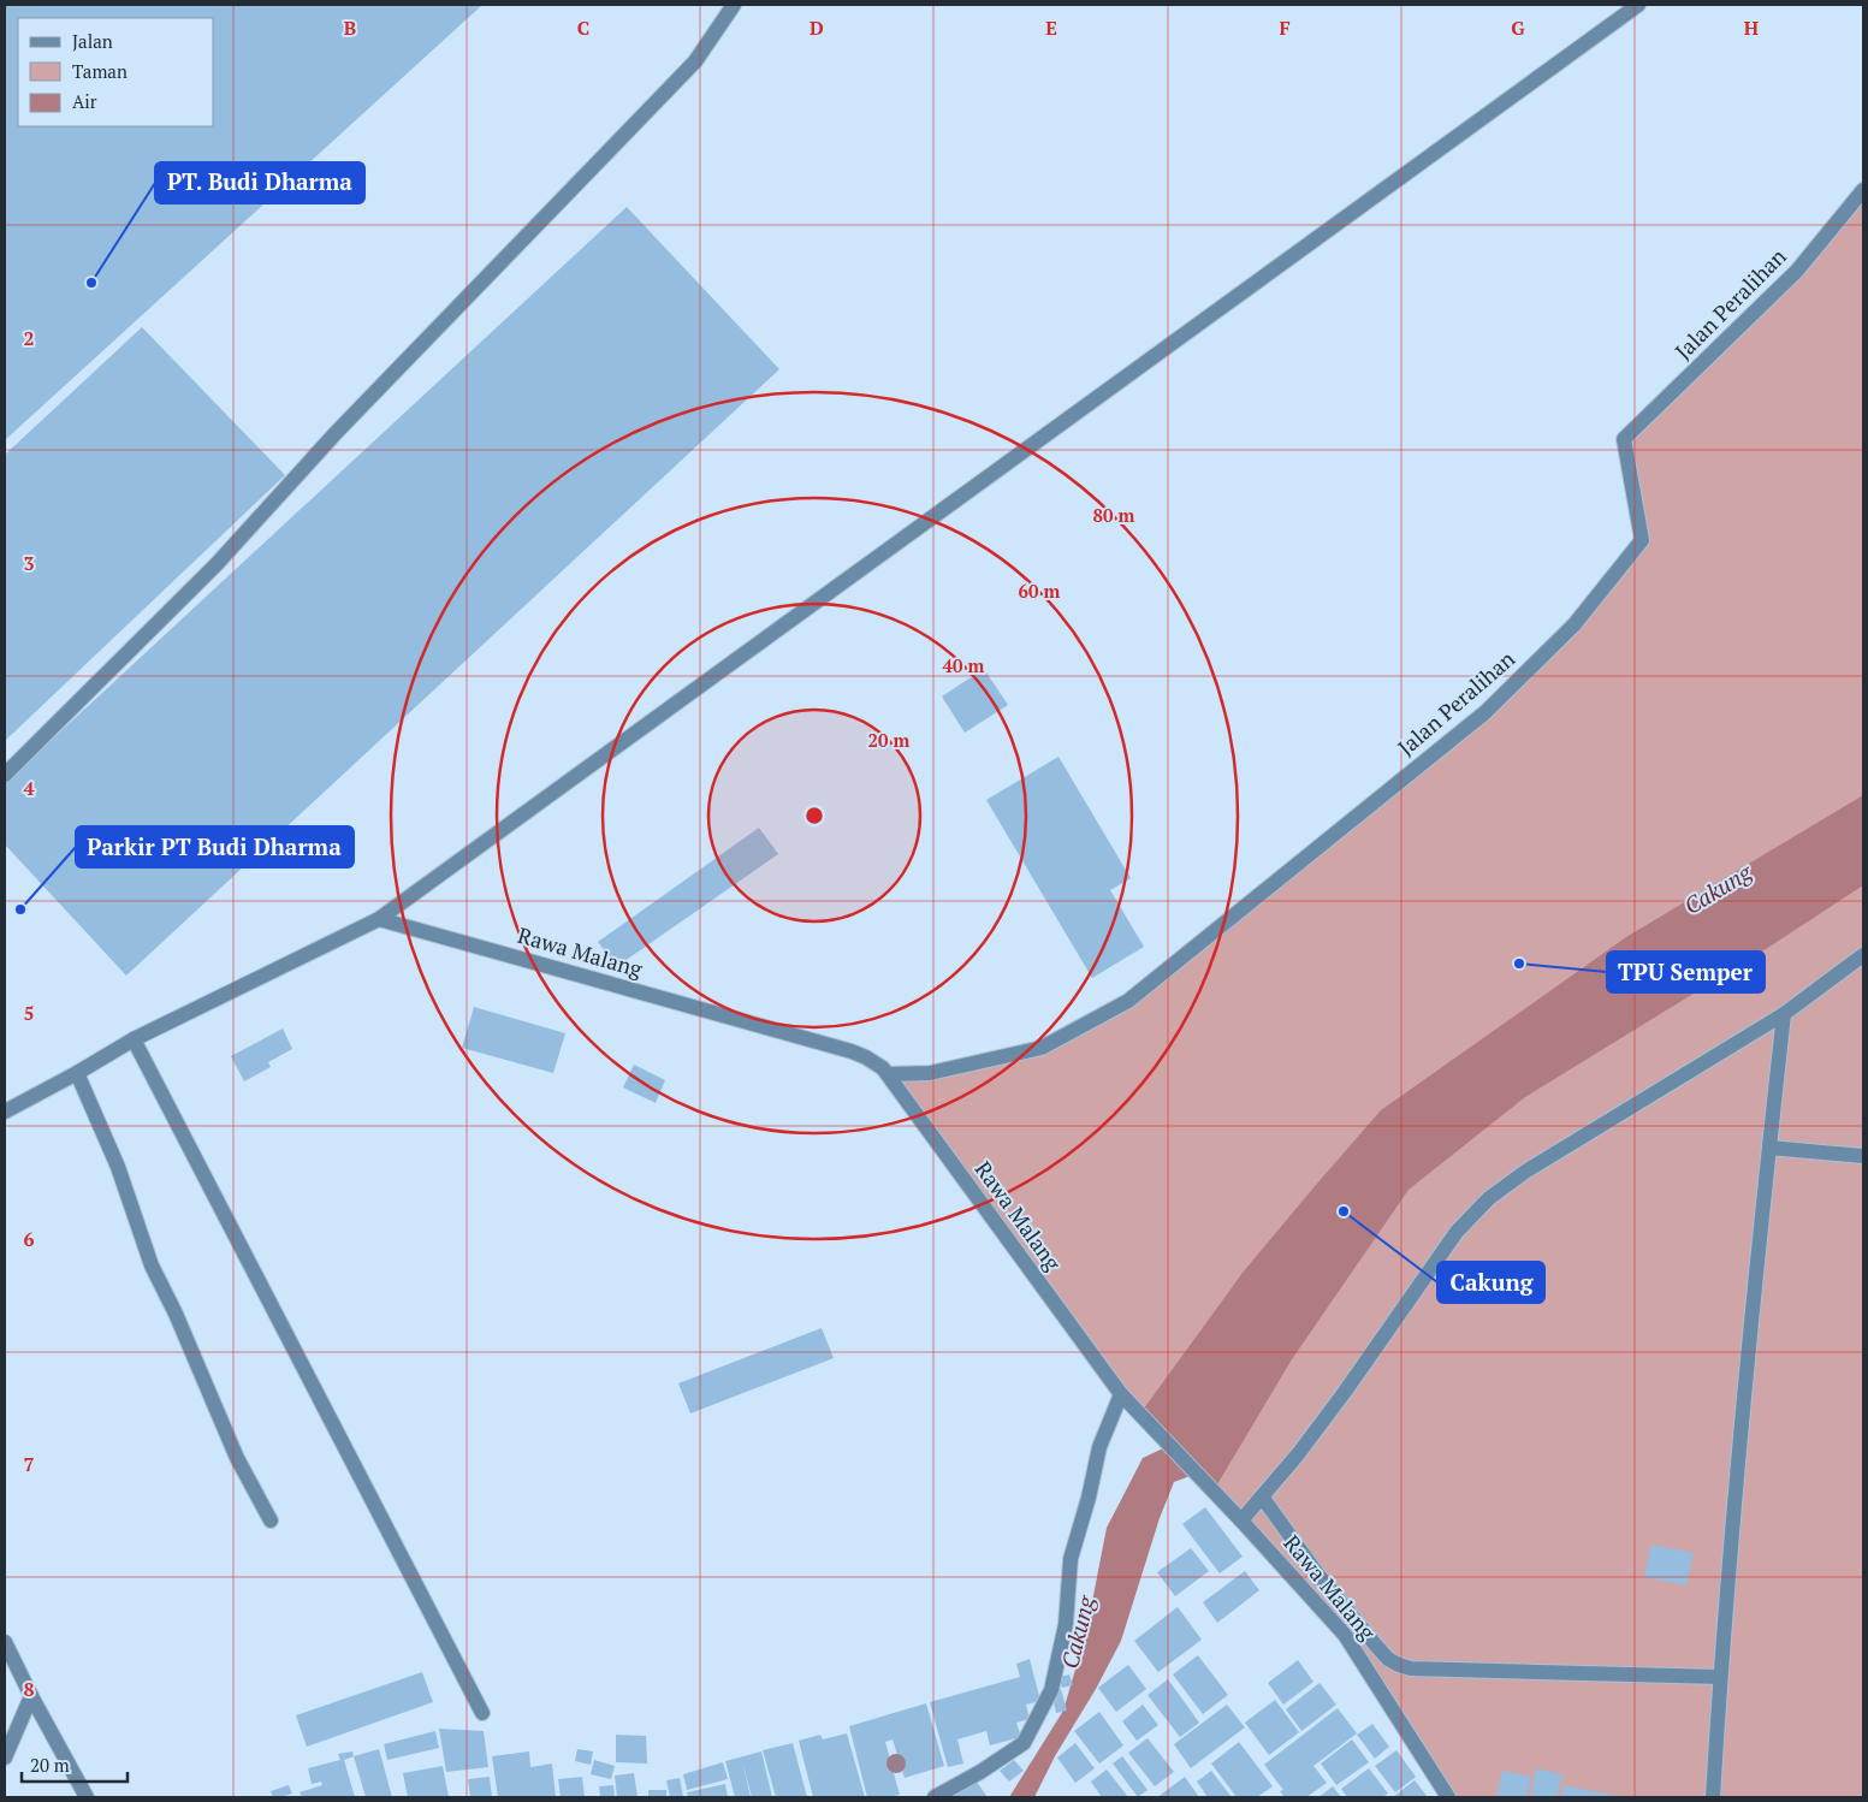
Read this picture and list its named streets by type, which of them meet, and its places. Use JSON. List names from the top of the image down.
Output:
{
  "streets": {
    "street": ["Jalan Peralihan", "Rawa Malang"]
  },
  "crossings": [
    ["Jalan Peralihan", "Rawa Malang"]
  ],
  "water": ["Cakung"],
  "places": [
    "PT. Budi Dharma",
    "Parkir PT Budi Dharma",
    "TPU Semper",
    "Cakung"
  ],
  "legend": ["Jalan", "Taman", "Air"],
  "scale_bar": "20 m",
  "grid": {
    "columns": [
      "B",
      "C",
      "D",
      "E",
      "F",
      "G",
      "H"
    ],
    "rows": [
      "2",
      "3",
      "4",
      "5",
      "6",
      "7",
      "8"
    ]
  },
  "rings": [
    "80 m",
    "60 m",
    "40 m",
    "20 m"
  ]
}
